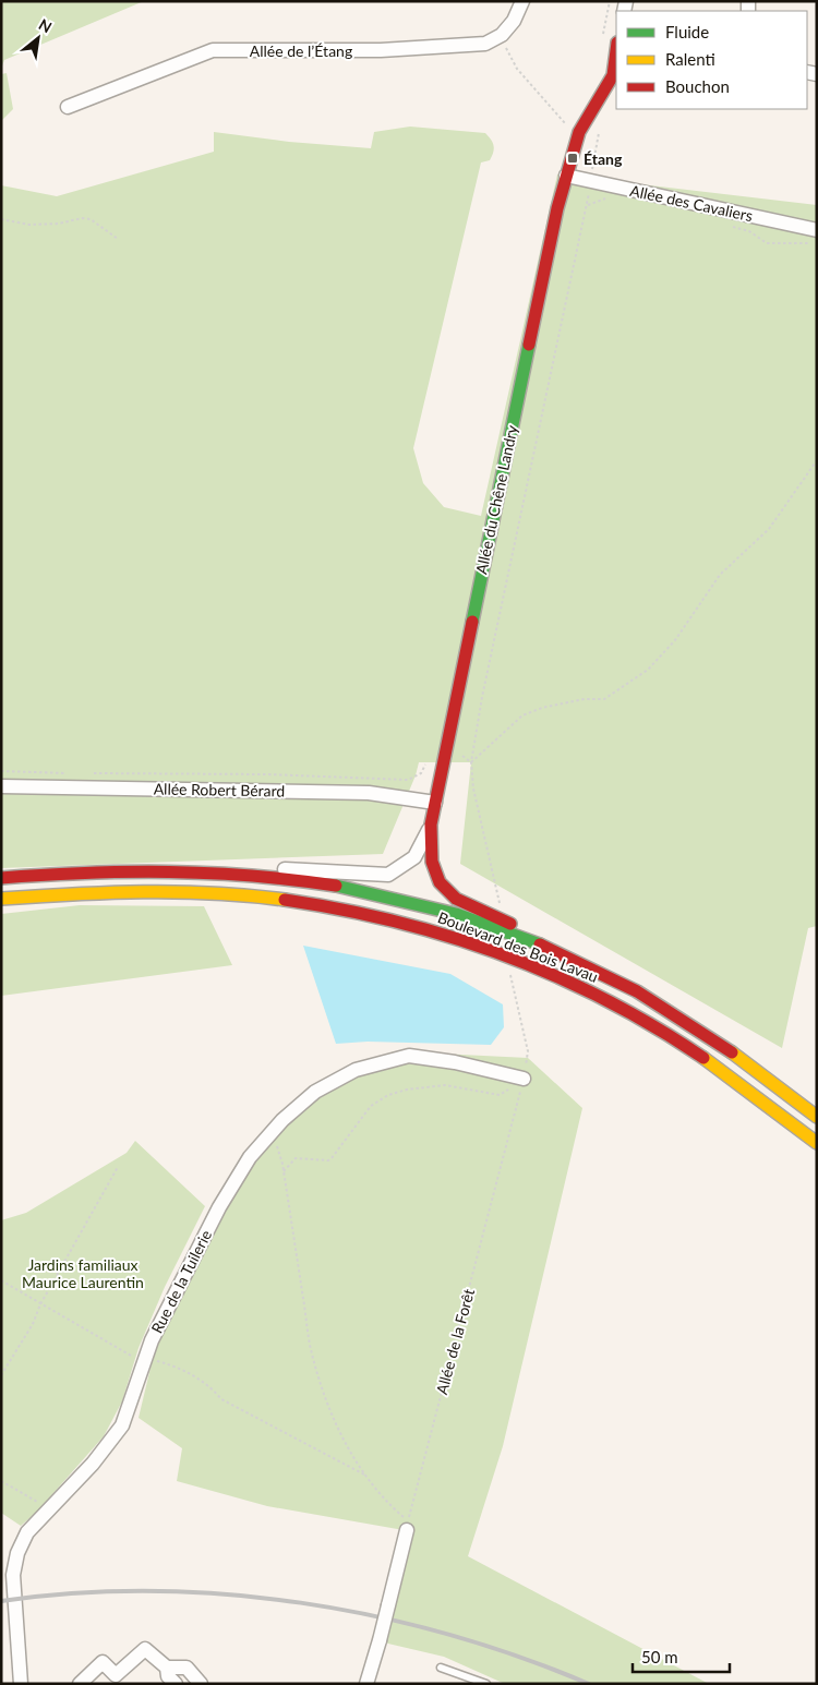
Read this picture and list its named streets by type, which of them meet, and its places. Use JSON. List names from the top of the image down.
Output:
{
  "streets": {
    "main road": ["Allée du Chêne Landry", "Boulevard des Bois Lavau"],
    "street": [
      "Allée de l’Étang",
      "Allée des Cavaliers",
      "Allée Robert Bérard",
      "Rue de la Tuilerie"
    ],
    "path": ["Allée de la Forêt"]
  },
  "crossings": [
    ["Allée des Cavaliers", "Allée du Chêne Landry"],
    ["Allée du Chêne Landry", "Allée Robert Bérard"],
    ["Allée du Chêne Landry", "Boulevard des Bois Lavau"],
    ["Rue de la Tuilerie", "Allée de la Forêt"]
  ],
  "parks": ["Jardins familiaux Maurice Laurentin"],
  "places": {
    "transit": ["Étang"]
  },
  "legend": ["Fluide", "Ralenti", "Bouchon"],
  "scale_bar": "50 m",
  "north": "top right"
}
